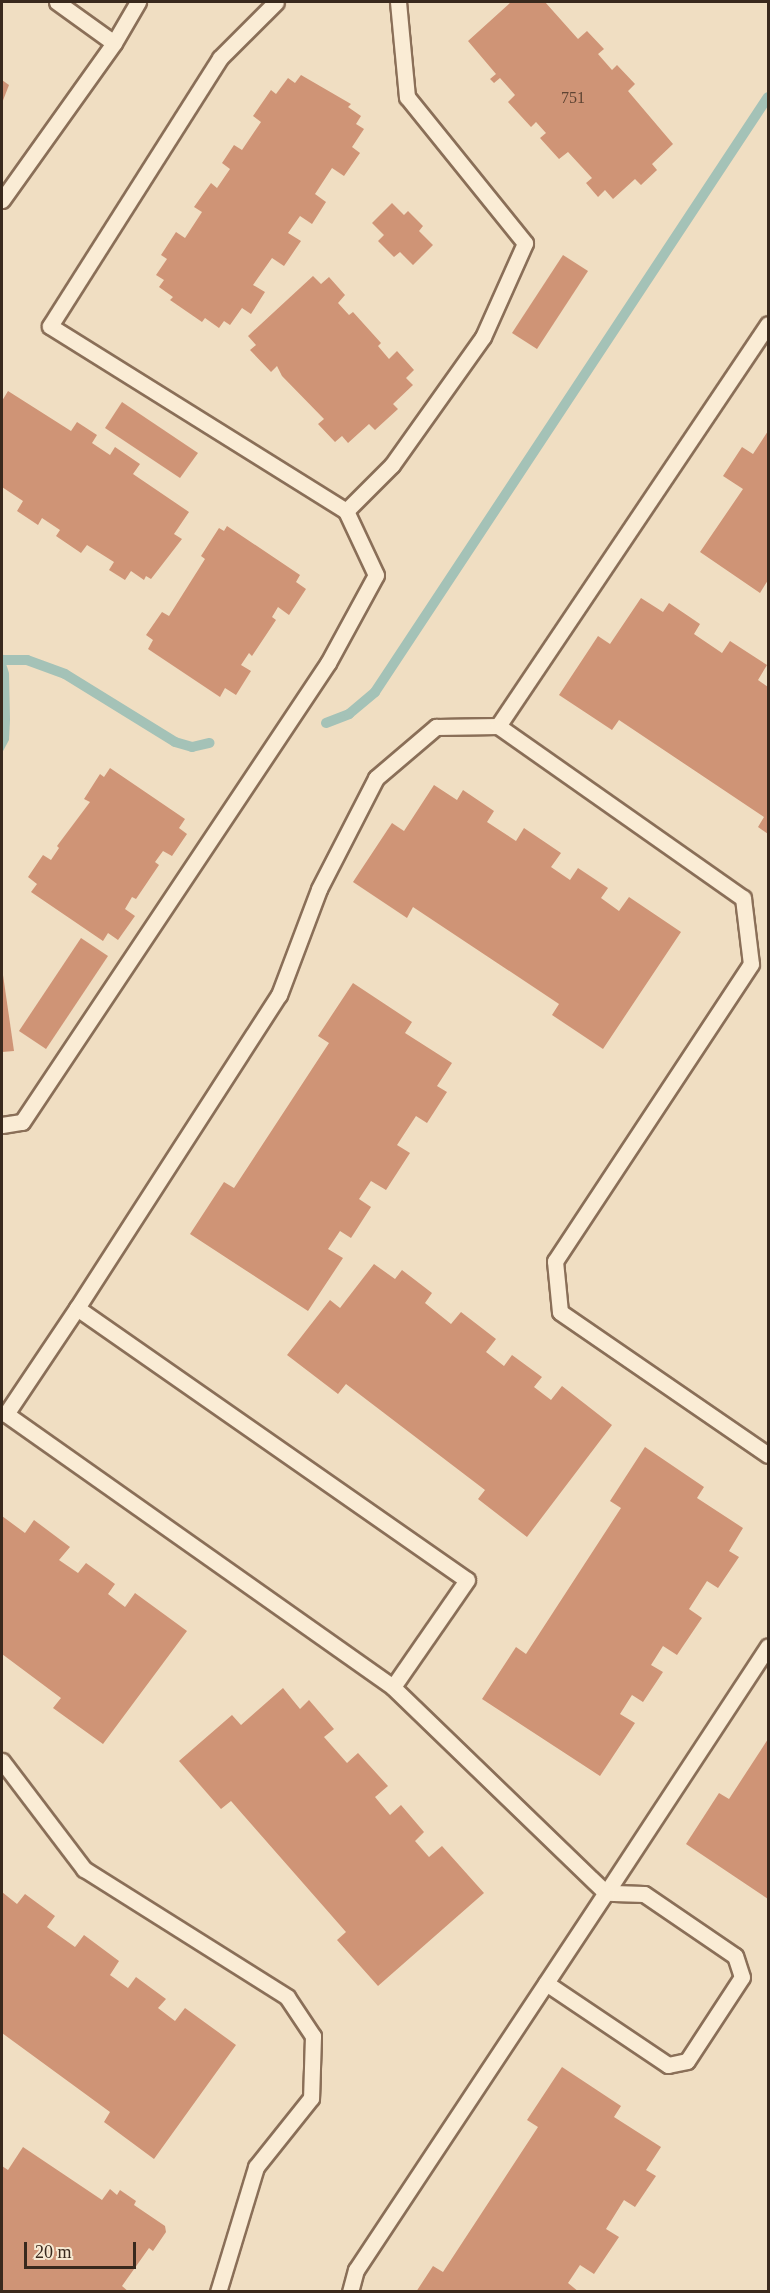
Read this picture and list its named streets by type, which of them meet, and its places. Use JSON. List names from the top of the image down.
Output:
{
  "house_numbers": ["751"],
  "scale_bar": "20 m"
}
